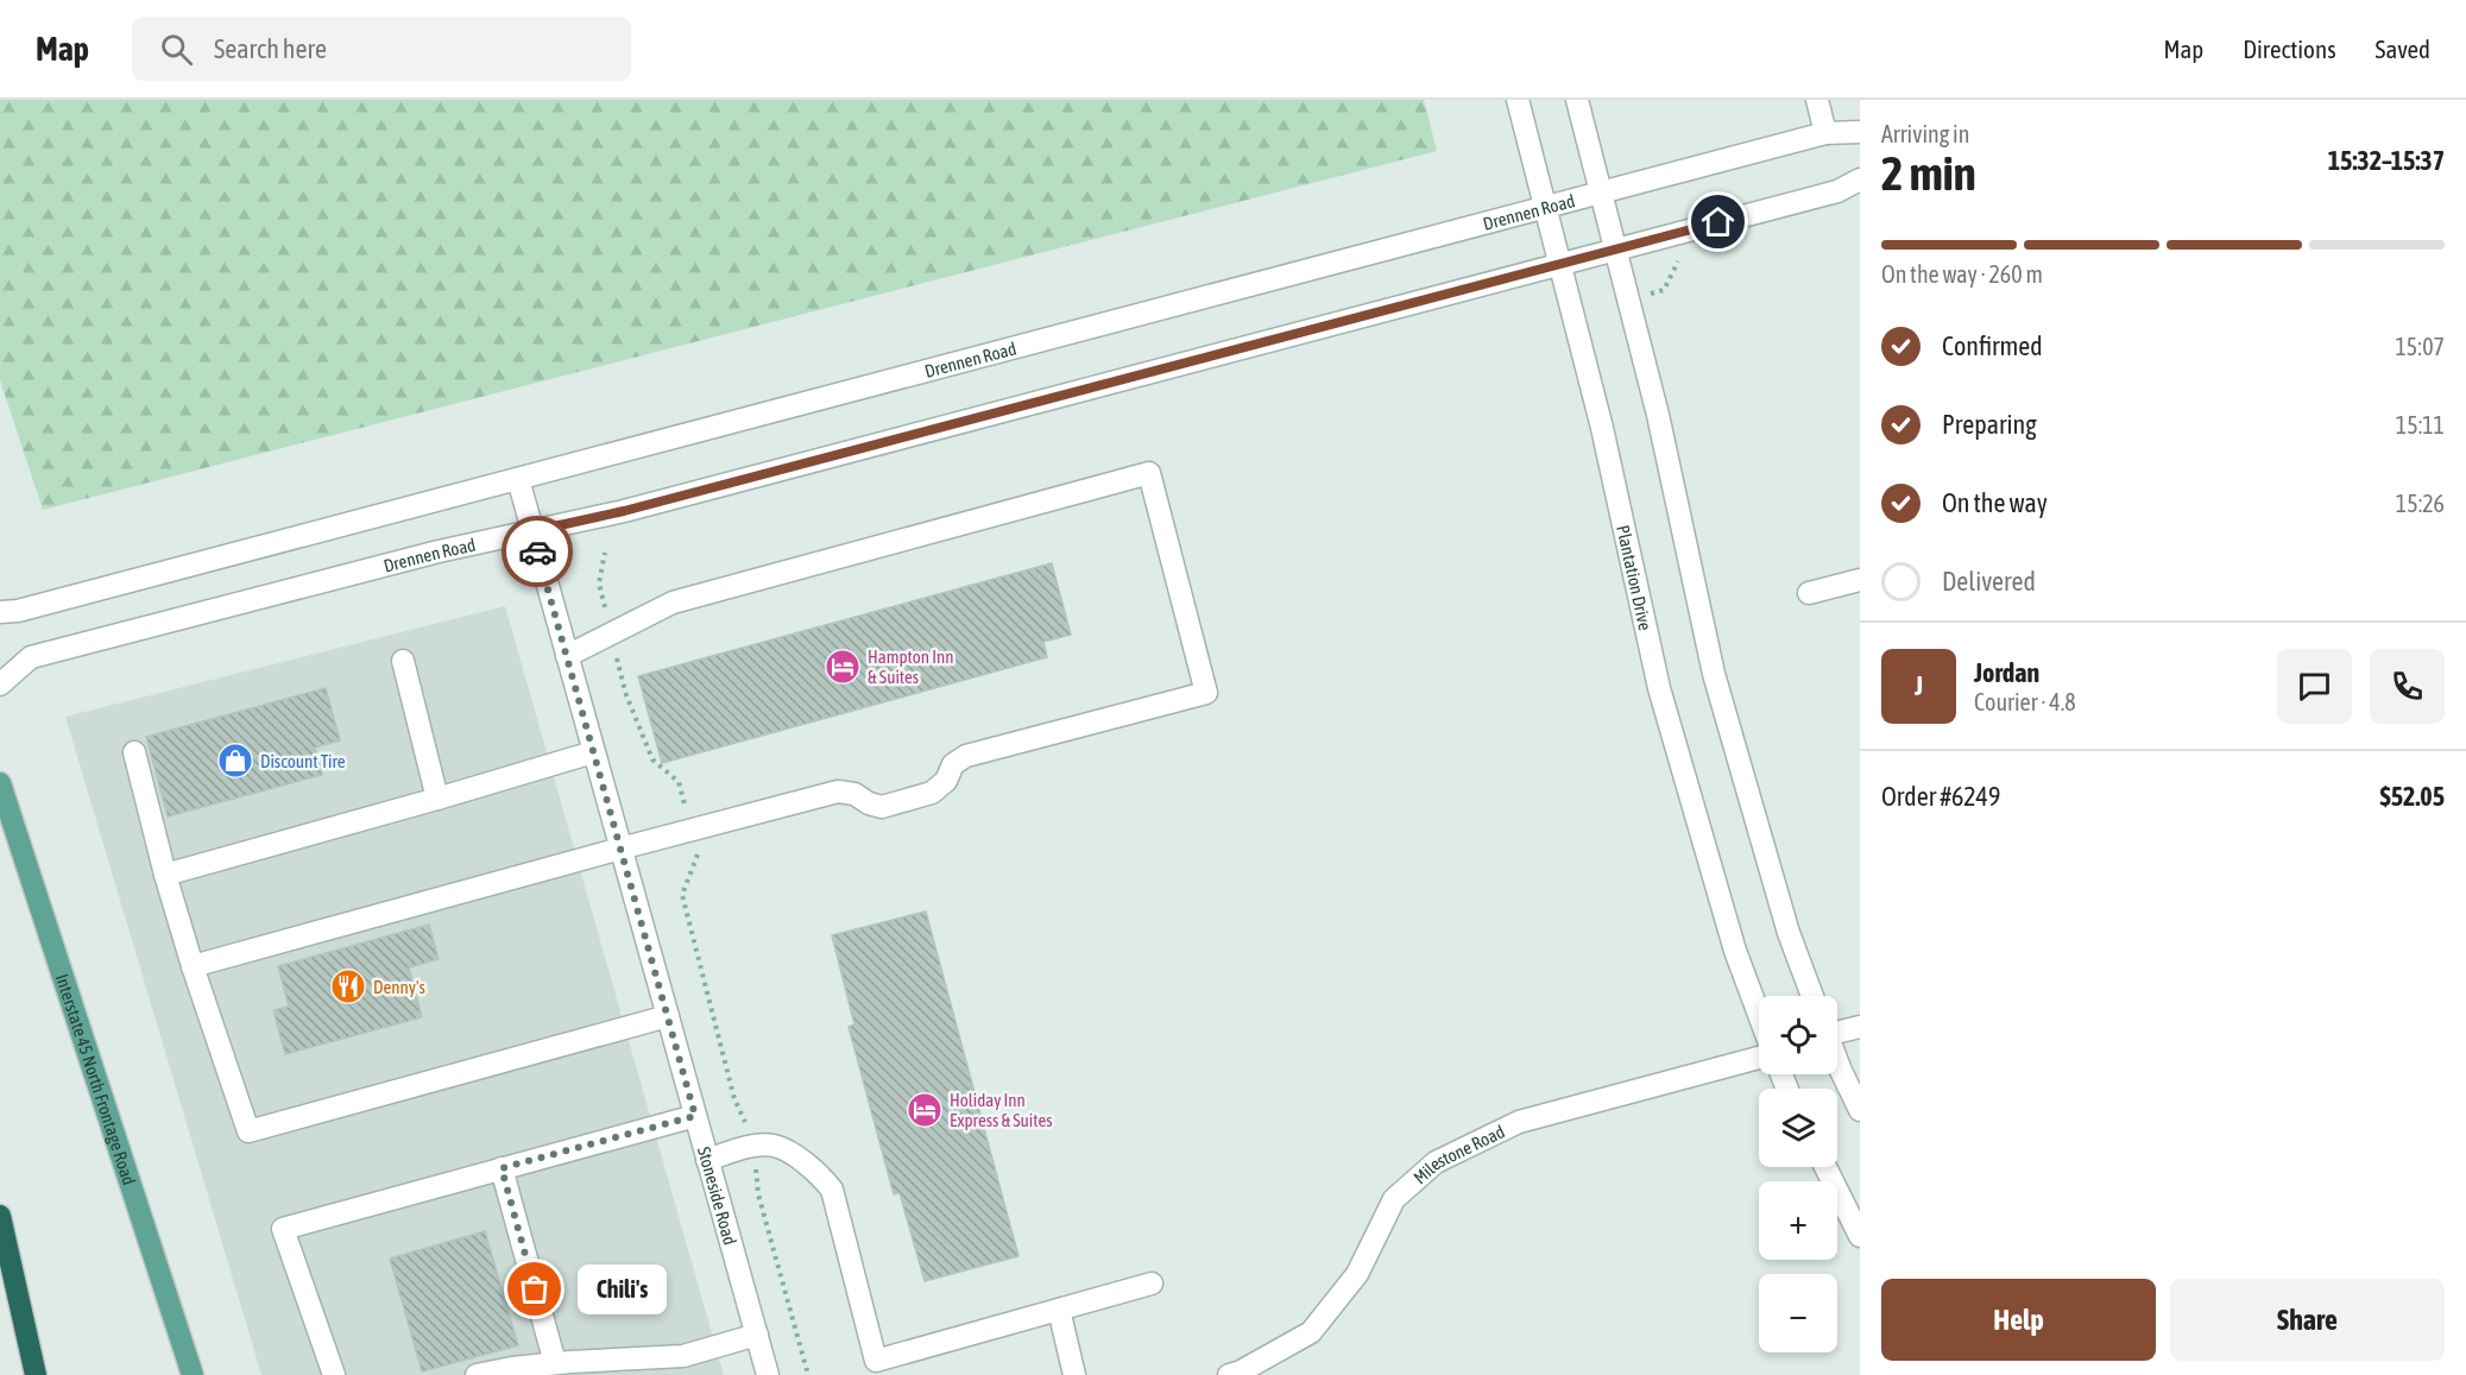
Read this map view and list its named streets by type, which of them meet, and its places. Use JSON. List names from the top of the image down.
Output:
{
  "streets": {
    "main road": ["Interstate 45 North Frontage Road"],
    "street": [
      "Drennen Road",
      "Plantation Drive",
      "Milestone Road",
      "Stoneside Road"
    ]
  },
  "crossings": [
    ["Drennen Road", "Plantation Drive"],
    ["Drennen Road", "Stoneside Road"]
  ],
  "places": {
    "hotel": ["Hampton Inn & Suites", "Holiday Inn Express & Suites"],
    "shop": ["Discount Tire"],
    "restaurant": ["Denny's"],
    "other": ["Chili's"]
  },
  "page": {
    "header": "Map",
    "search": "Search here",
    "nav": ["Map", "Directions", "Saved"],
    "heading": ["2 min", "Arriving in", "15:32–15:37"],
    "panel": [
      "Jordan",
      "Courier · 4.8",
      "Order #6249",
      "$52.05"
    ],
    "bar": "On the way · 260 m",
    "list": [
      ["Confirmed", "15:07"],
      ["Preparing", "15:11"],
      ["On the way", "15:26"],
      "Delivered"
    ],
    "round": "J",
    "map_buttons": ["+", "−"],
    "bubble": "Chili's",
    "buttons": ["Help", "Share"]
  }
}
